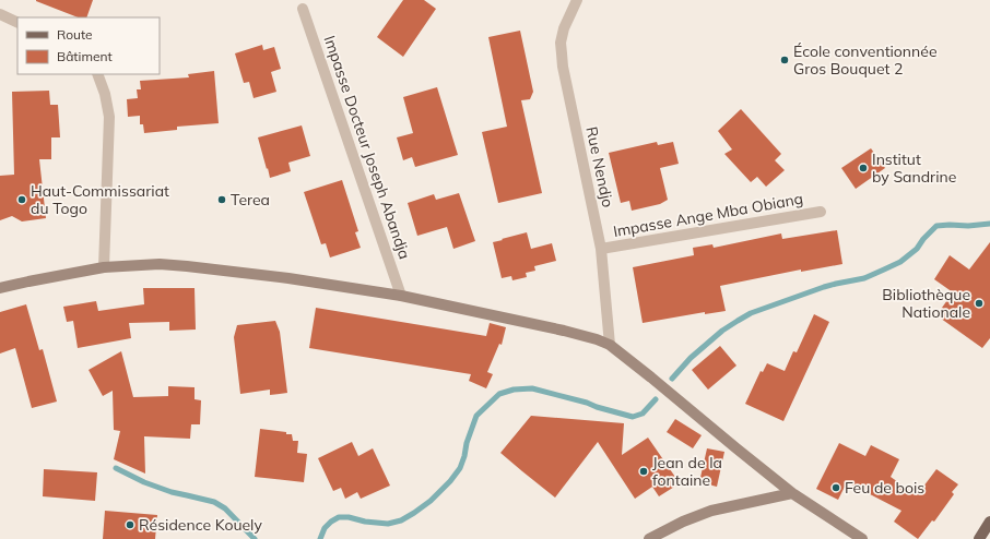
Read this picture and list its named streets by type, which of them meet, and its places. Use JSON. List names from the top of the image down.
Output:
{
  "streets": {
    "street": ["Impasse Docteur Joseph Abandja", "Rue Nendjo", "Impasse Ange Mba Obiang"]
  },
  "crossings": [
    ["Rue Nendjo", "Impasse Ange Mba Obiang"]
  ],
  "places": [
    "École conventionnée Gros Bouquet 2",
    "Institut by Sandrine",
    "Haut-Commissariat du Togo",
    "Terea",
    "Bibliothèque Nationale",
    "Jean de la fontaine",
    "Feu de bois",
    "Résidence Kouely"
  ],
  "legend": ["Route", "Bâtiment"]
}
